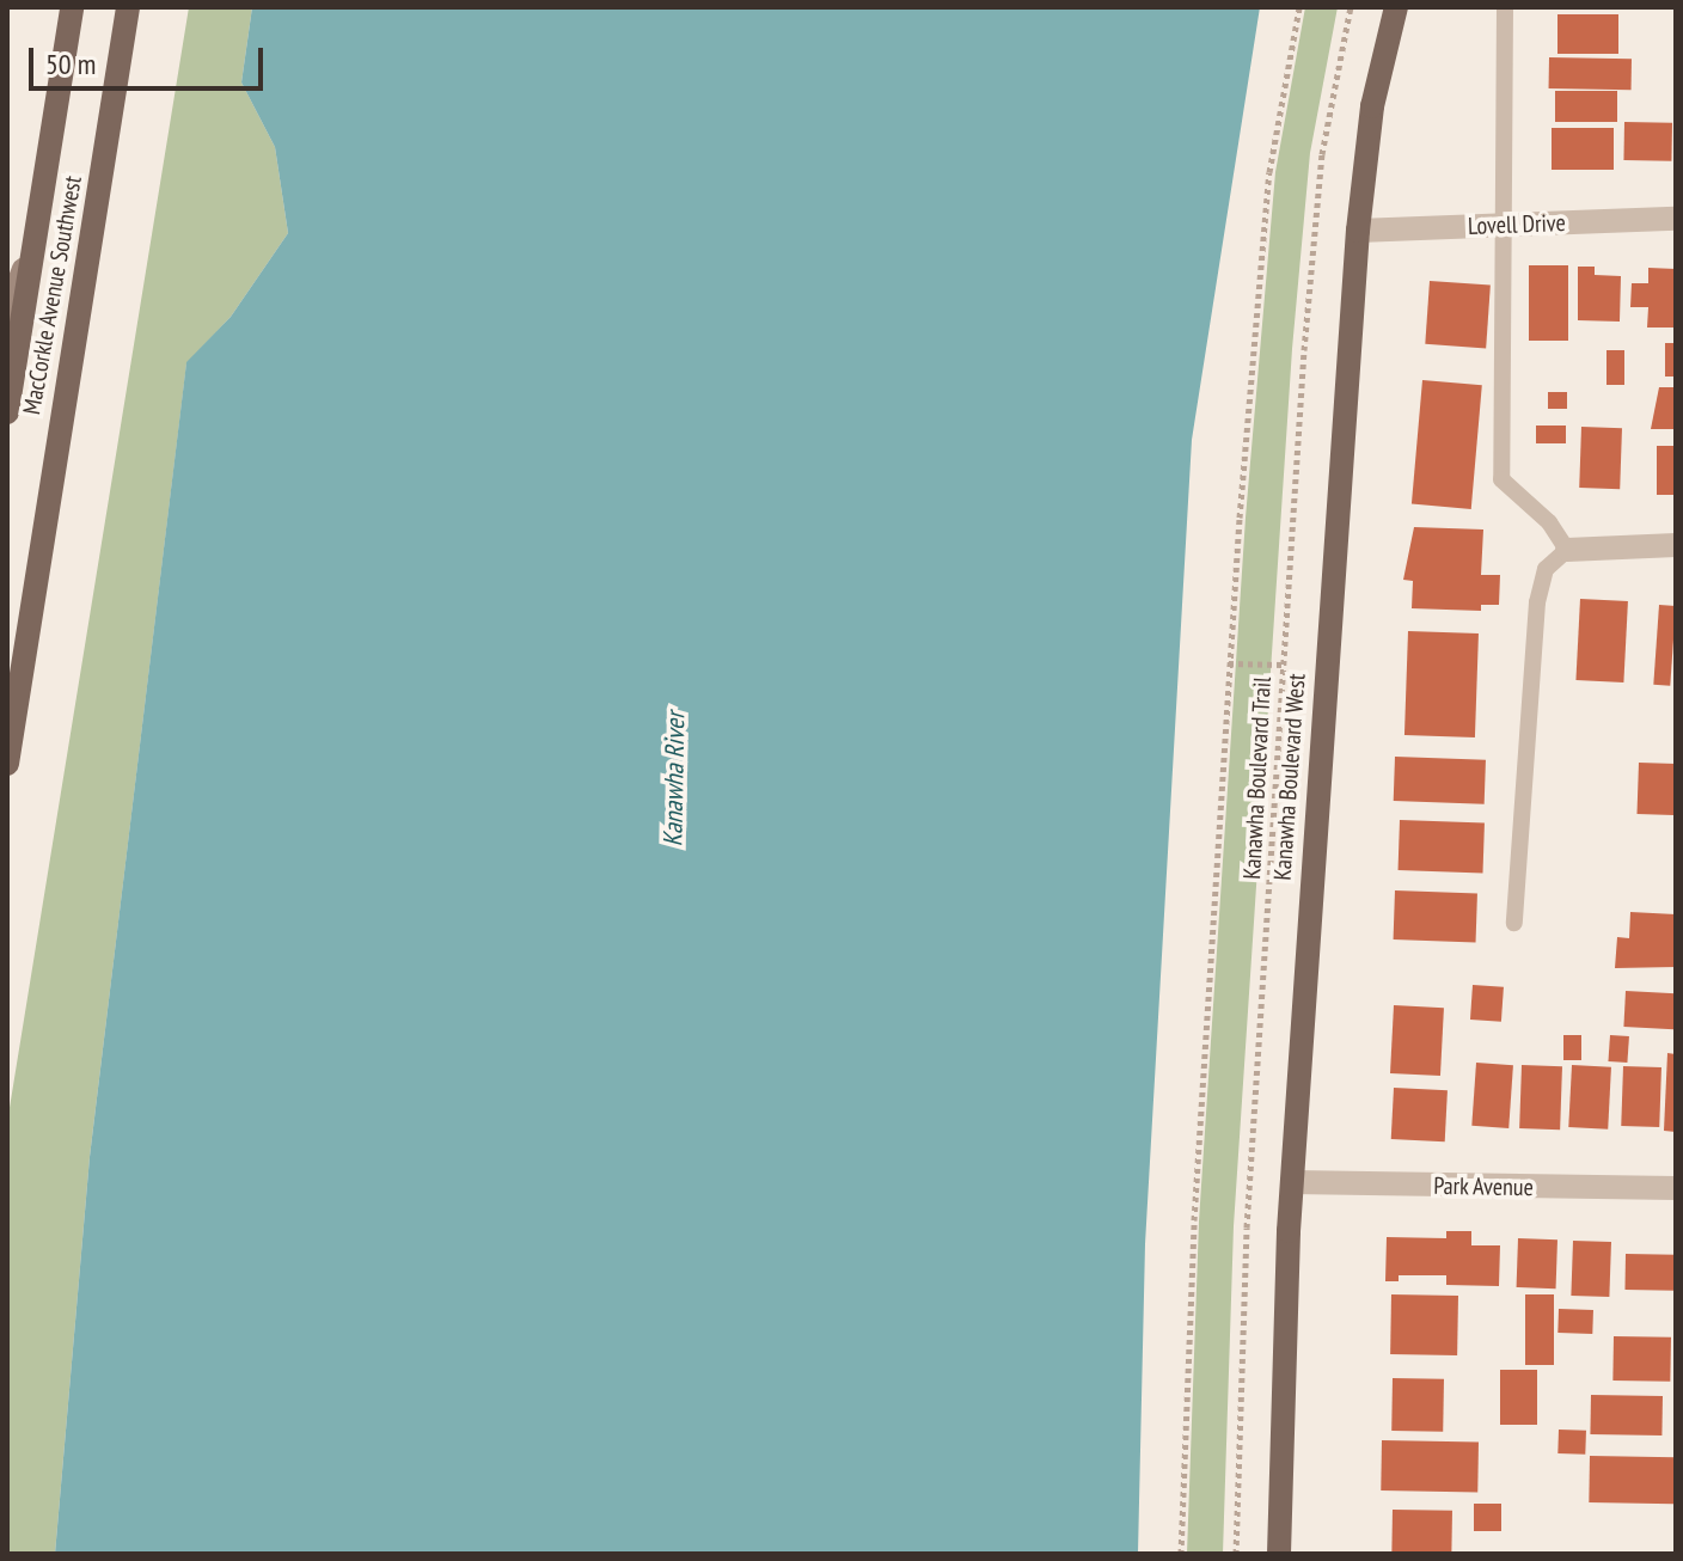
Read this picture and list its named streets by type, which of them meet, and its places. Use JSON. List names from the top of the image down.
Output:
{
  "streets": {
    "main road": ["MacCorkle Avenue Southwest", "Kanawha Boulevard West"],
    "street": ["Lovell Drive", "Park Avenue"],
    "path": ["Kanawha Boulevard Trail"]
  },
  "crossings": [
    ["Lovell Drive", "Kanawha Boulevard West"],
    ["Kanawha Boulevard West", "Park Avenue"]
  ],
  "water": ["Kanawha River"],
  "scale_bar": "50 m"
}
